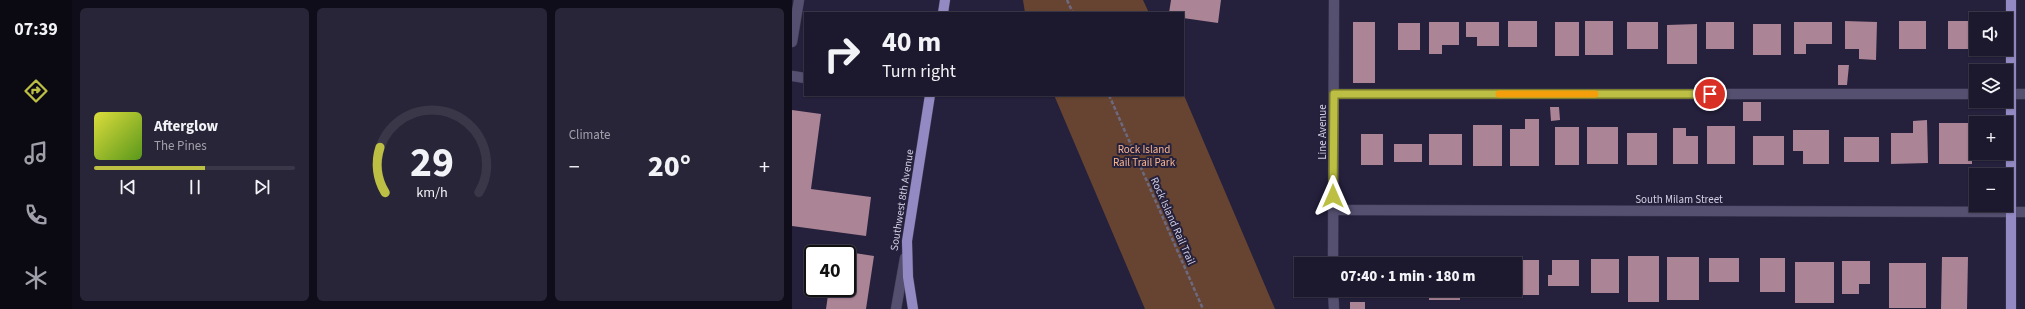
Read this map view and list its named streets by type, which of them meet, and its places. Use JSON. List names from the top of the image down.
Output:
{
  "streets": {
    "main road": ["Southwest 8th Avenue"],
    "street": ["Line Avenue", "South Milam Street"],
    "path": ["Rock Island Rail Trail"]
  },
  "crossings": [
    ["Line Avenue", "South Milam Street"]
  ],
  "parks": ["Rock Island Rail Trail Park"],
  "page": {
    "tabs": "07:39",
    "tile": "Climate",
    "map_buttons": ["+", "−"],
    "turn": ["40 m", "Turn right"],
    "song": ["Afterglow", "The Pines"],
    "heat": ["−", "20°", "+"],
    "limit": "40",
    "trip": "07:40 · 1 min · 180 m",
    "gauge": ["29", "km/h"]
  }
}
